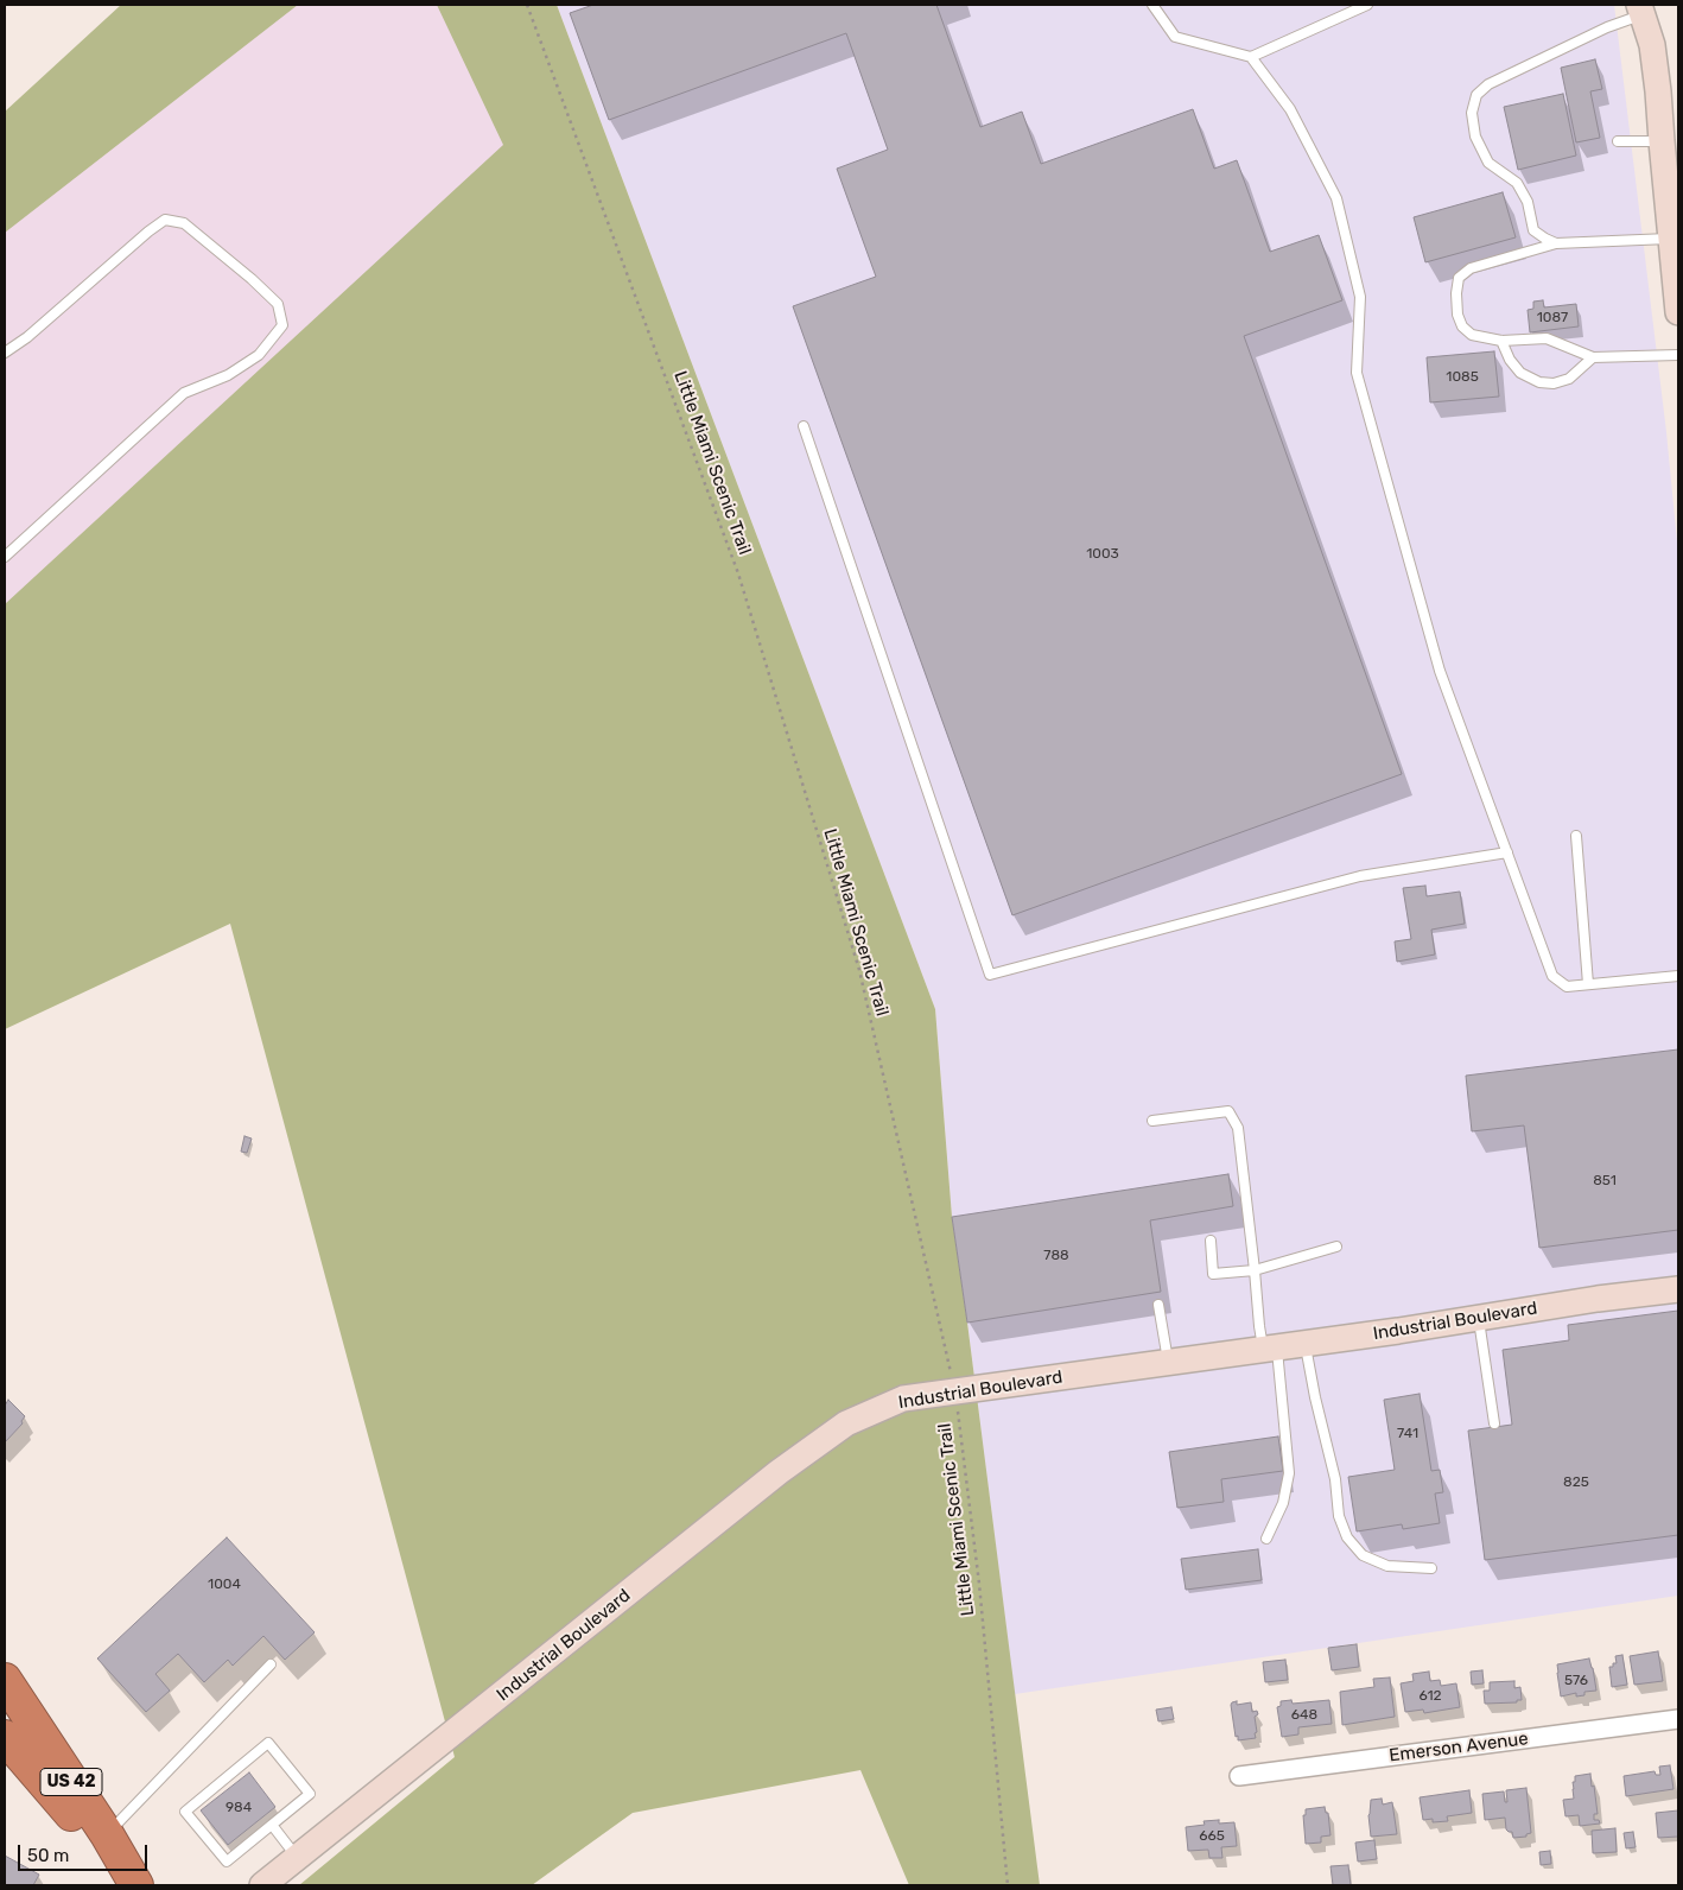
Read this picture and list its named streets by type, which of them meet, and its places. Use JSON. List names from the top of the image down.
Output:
{
  "streets": {
    "highway": ["US 42"],
    "street": ["Industrial Boulevard", "Emerson Avenue"],
    "path": ["Little Miami Scenic Trail"]
  },
  "crossings": [
    ["Little Miami Scenic Trail", "Industrial Boulevard"]
  ],
  "house_numbers": [
    "1087",
    "1085",
    "1003",
    "851",
    "788",
    "741",
    "825",
    "1004",
    "576",
    "612",
    "648",
    "984",
    "665"
  ],
  "scale_bar": "50 m"
}
